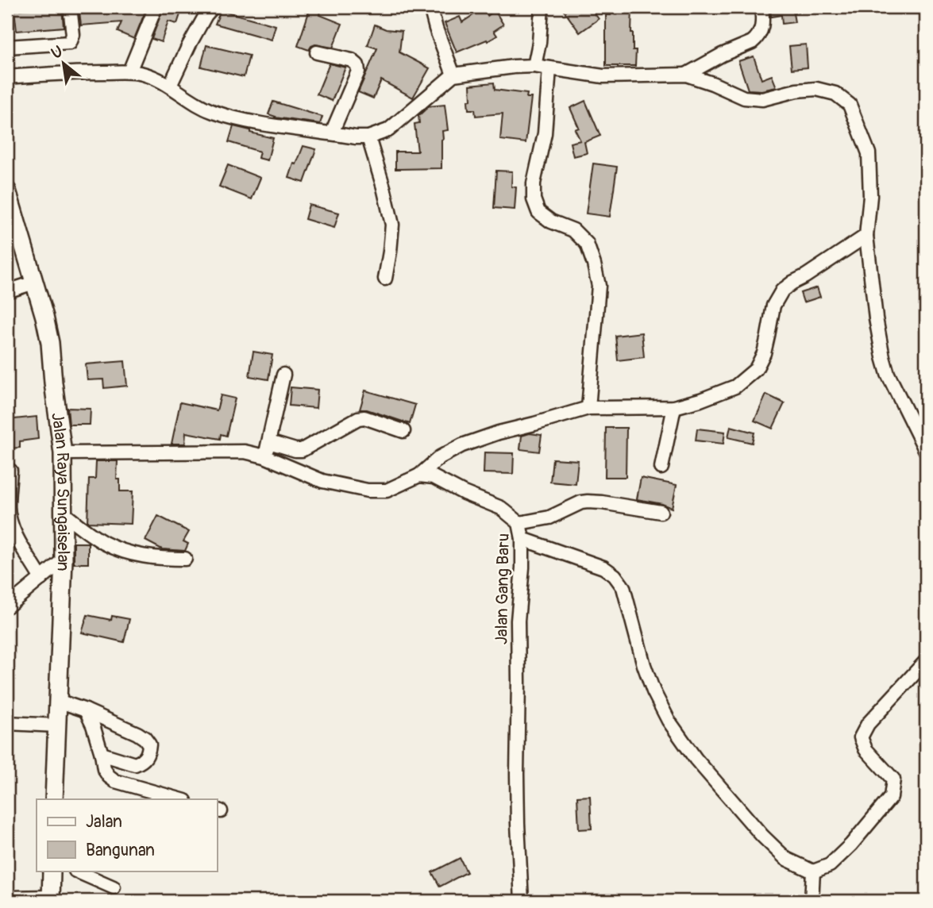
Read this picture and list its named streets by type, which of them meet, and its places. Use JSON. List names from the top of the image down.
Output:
{
  "streets": {
    "main road": ["Jalan Raya Sungaiselan"],
    "street": ["Jalan Gang Baru"]
  },
  "legend": ["Jalan", "Bangunan"],
  "north": "top left"
}
